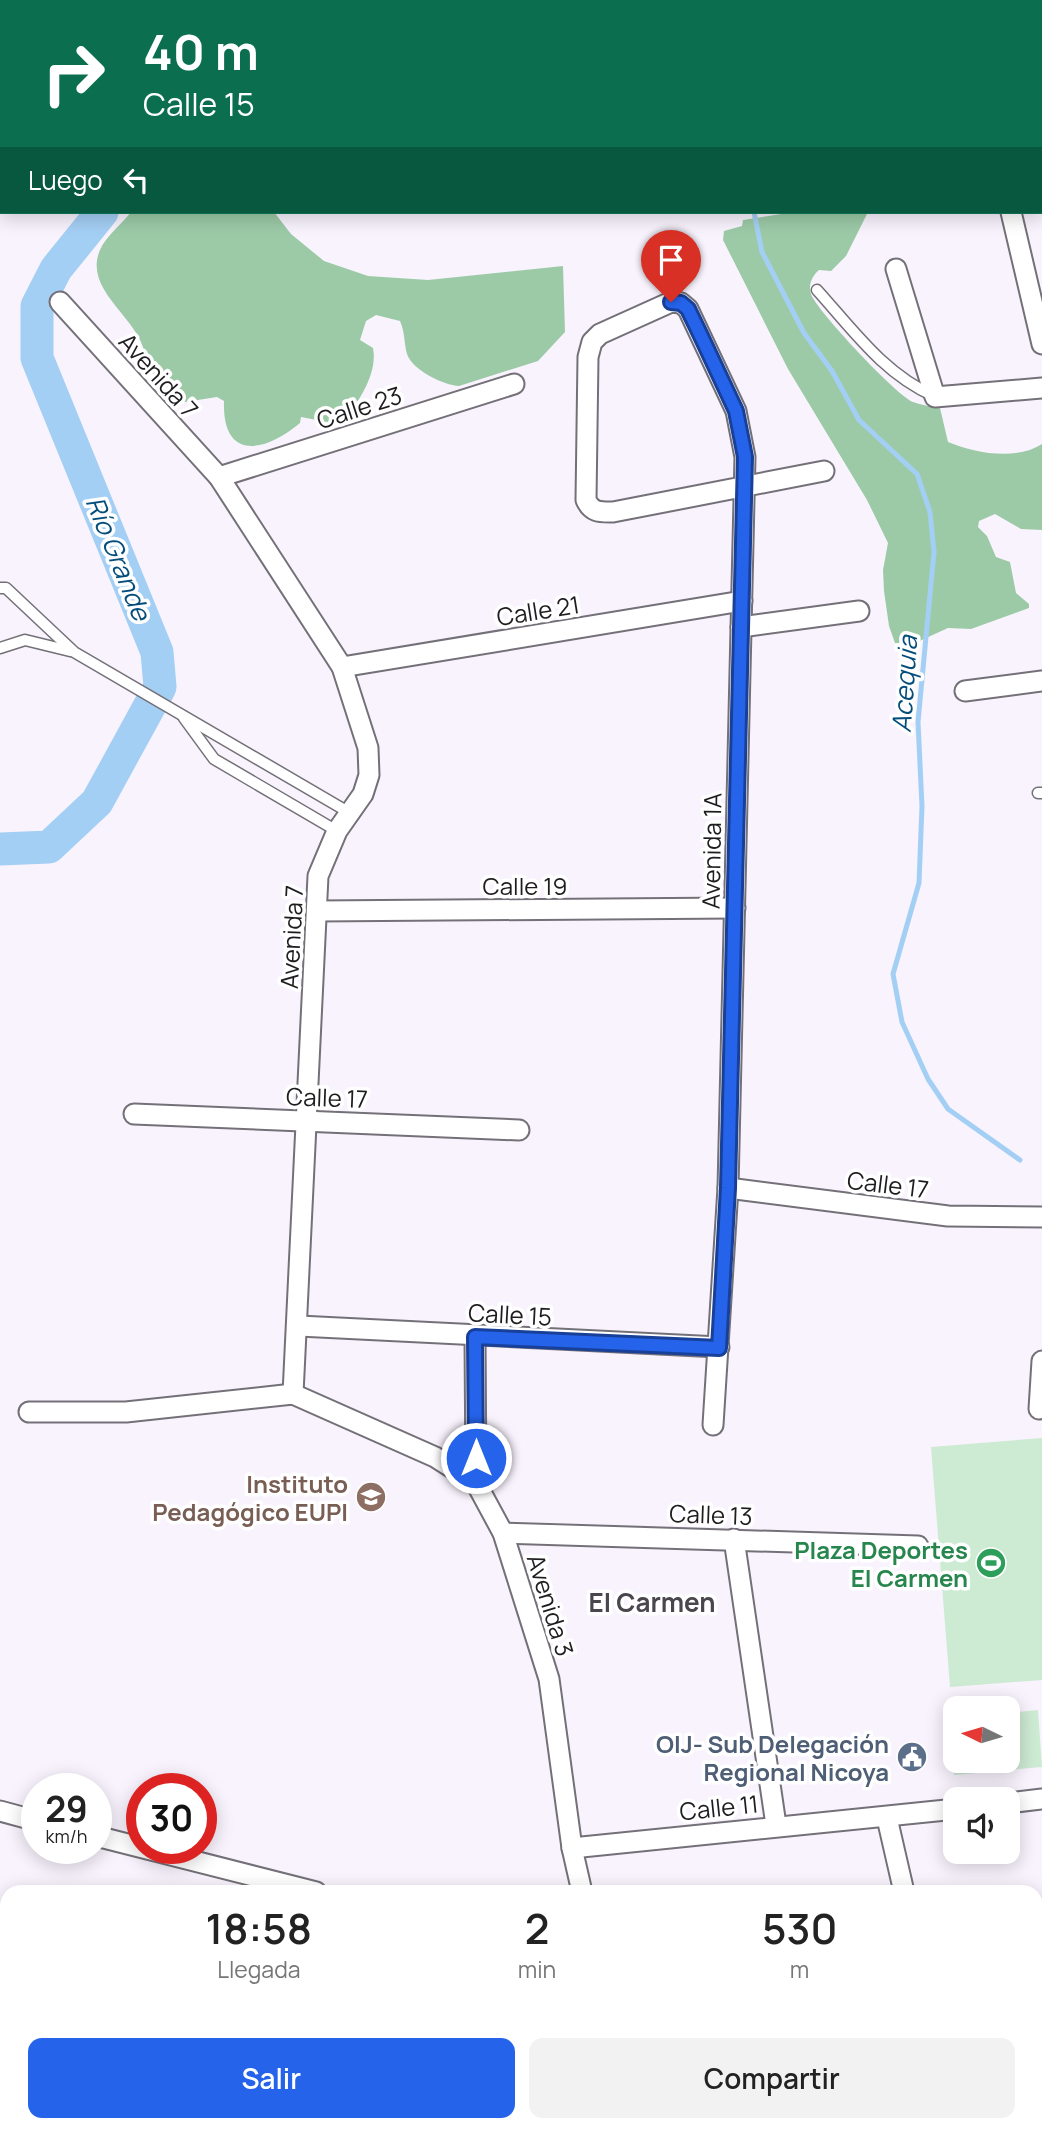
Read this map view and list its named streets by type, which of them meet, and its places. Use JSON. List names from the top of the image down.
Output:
{
  "streets": {
    "street": [
      "Avenida 7",
      "Calle 23",
      "Calle 21",
      "Avenida 1A",
      "Calle 19",
      "Calle 17",
      "Calle 15",
      "Calle 13",
      "Avenida 3",
      "Calle 11"
    ]
  },
  "crossings": [
    ["Avenida 7", "Calle 23"],
    ["Avenida 7", "Calle 21"],
    ["Avenida 7", "Calle 19"],
    ["Avenida 7", "Calle 17"],
    ["Avenida 7", "Calle 15"],
    ["Calle 21", "Avenida 1A"],
    ["Avenida 1A", "Calle 19"],
    ["Avenida 1A", "Calle 17"],
    ["Avenida 1A", "Calle 15"],
    ["Calle 15", "Avenida 3"],
    ["Calle 13", "Avenida 3"],
    ["Avenida 3", "Calle 11"]
  ],
  "districts": ["El Carmen"],
  "water": ["Río Grande", "Acequia"],
  "places": {
    "school or university": ["Instituto Pedagógico EUPI"],
    "sports": ["Plaza Deportes El Carmen"],
    "public building": ["OIJ- Sub Delegación Regional Nicoya"]
  },
  "north": "left",
  "page": {
    "turn": ["40 m", "Calle 15"],
    "then": "Luego",
    "speed": "29 km/h",
    "limit": "30",
    "eta": [
      "18:58",
      "Llegada",
      "2",
      "min",
      "530",
      "m"
    ],
    "buttons": ["Salir", "Compartir"]
  }
}
